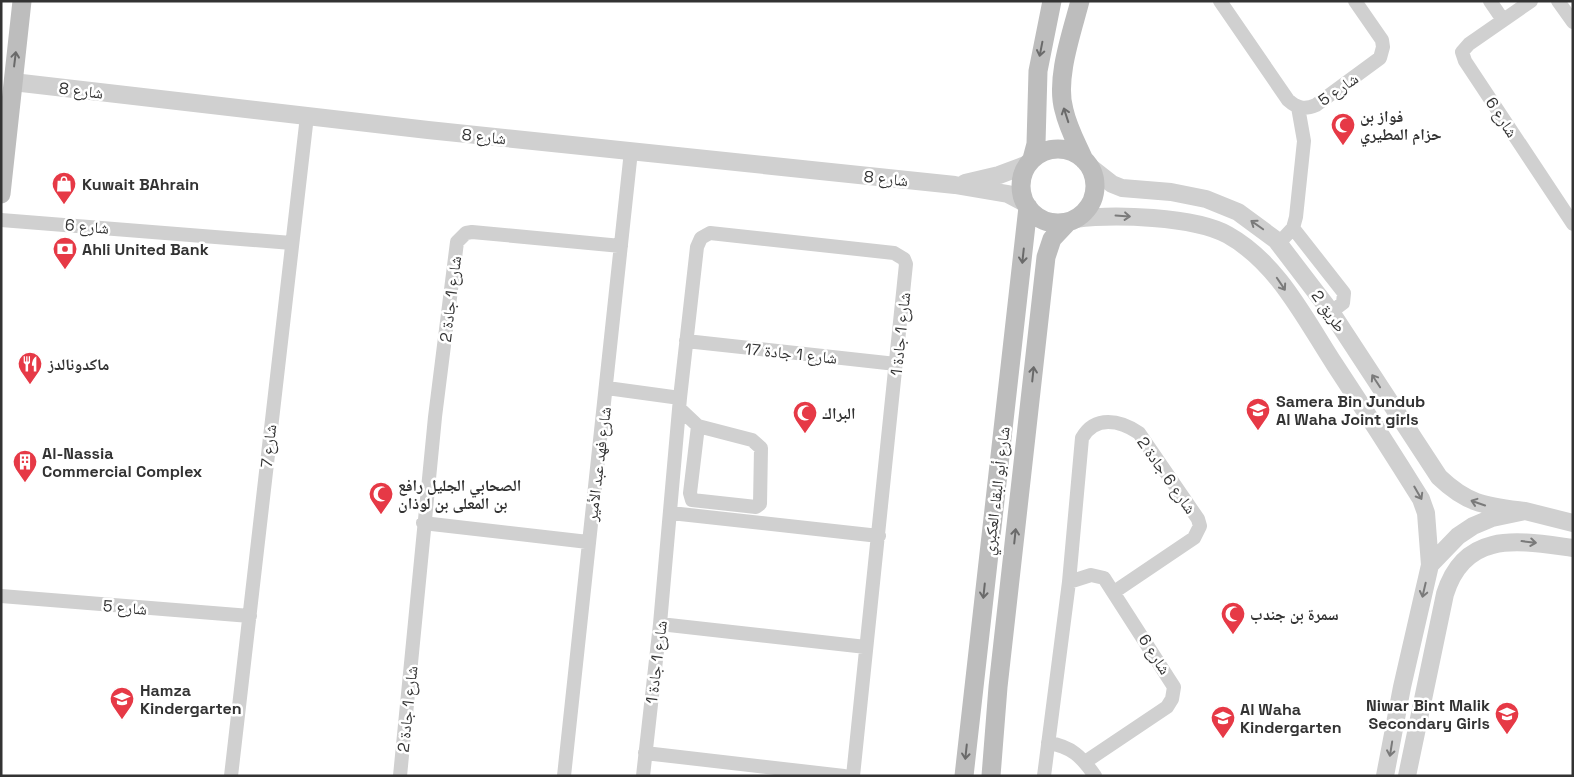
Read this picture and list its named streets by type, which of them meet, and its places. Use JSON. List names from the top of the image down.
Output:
{
  "streets": {
    "main road": ["شارع أبو البقاء العكبري"],
    "street": [
      "شارع 5",
      "شارع 8",
      "شارع 6",
      "شارع 1 جادة 2",
      "طريق 2",
      "شارع 1 جادة 1",
      "شارع 1 جادة 17",
      "شارع 7",
      "شارع فهد عبد الأمير",
      "شارع 6 جادة 2"
    ]
  },
  "crossings": [
    ["شارع 5", "شارع 7"],
    ["شارع 8", "طريق 2"],
    ["شارع 8", "شارع 7"],
    ["شارع 8", "شارع فهد عبد الأمير"],
    ["شارع 8", "شارع أبو البقاء العكبري"],
    ["شارع 6", "شارع 7"],
    ["شارع 6", "شارع 6 جادة 2"],
    ["شارع 1 جادة 2", "شارع فهد عبد الأمير"],
    ["طريق 2", "شارع أبو البقاء العكبري"],
    ["شارع 1 جادة 1", "شارع 1 جادة 17"]
  ],
  "places": {
    "mosque": [
      "فواز بن حزام المطيري",
      "البراك",
      "الصحابي الجليل رافع بن المعلى بن لوذان",
      "سمرة بن جندب"
    ],
    "shop": ["Kuwait BAhrain"],
    "bank": ["Ahli United Bank"],
    "restaurant": ["ماكدونالدز"],
    "school or university": [
      "Samera Bin Jundub Al Waha Joint girls",
      "Hamza Kindergarten",
      "Niwar Bint Malik Secondary Girls",
      "Al Waha Kindergarten"
    ],
    "building": ["Al-Nassia Commercial Complex"]
  }
}
